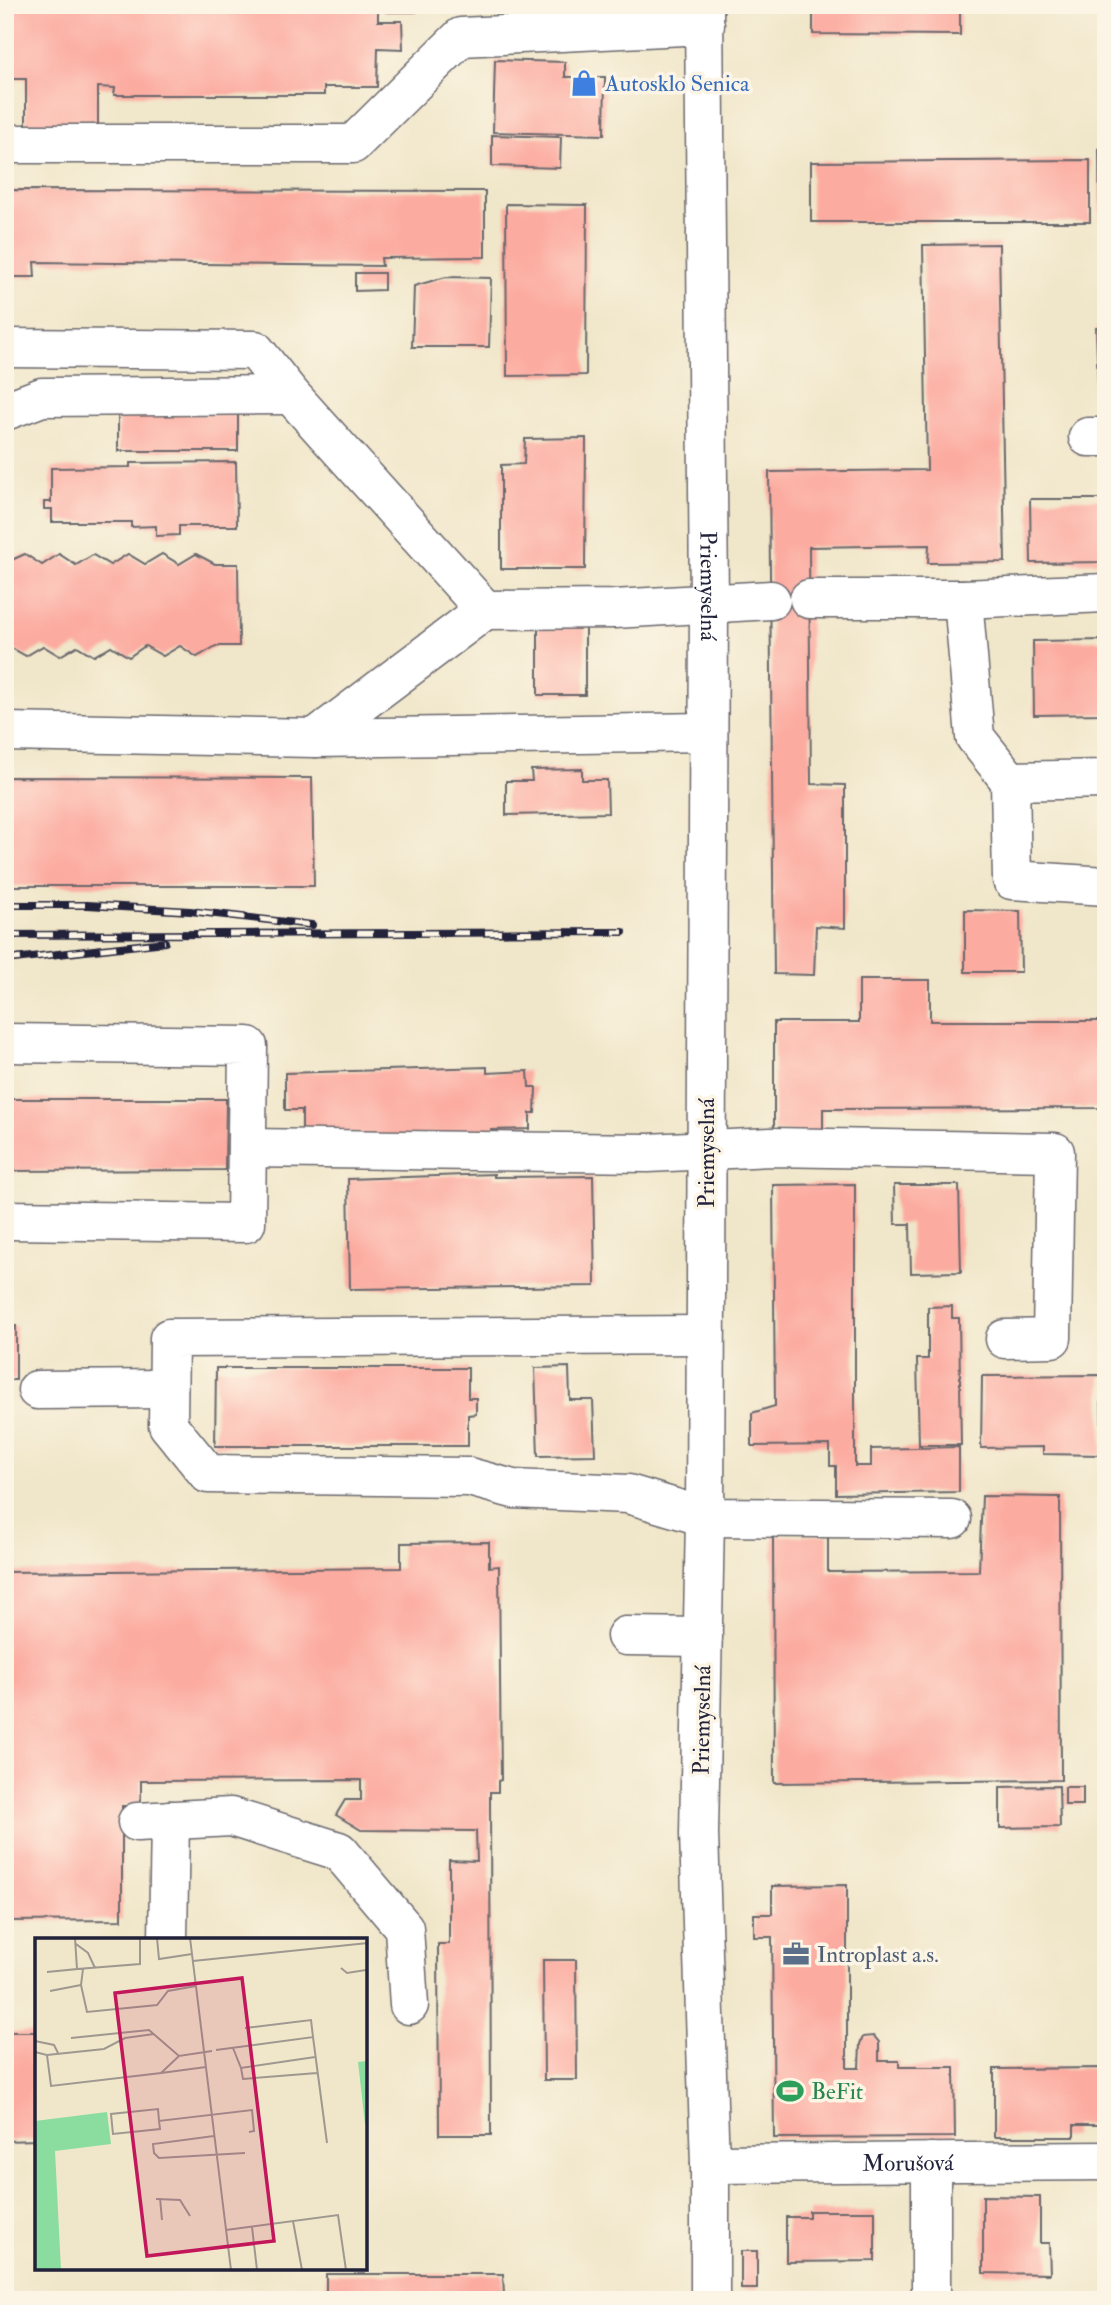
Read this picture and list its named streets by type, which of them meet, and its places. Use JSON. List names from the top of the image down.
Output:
{
  "streets": {
    "street": ["Priemyselná", "Morušová"]
  },
  "crossings": [
    ["Priemyselná", "Morušová"]
  ],
  "places": {
    "shop": ["Autosklo Senica"],
    "office": ["Introplast a.s."],
    "sports": ["BeFit"]
  }
}
